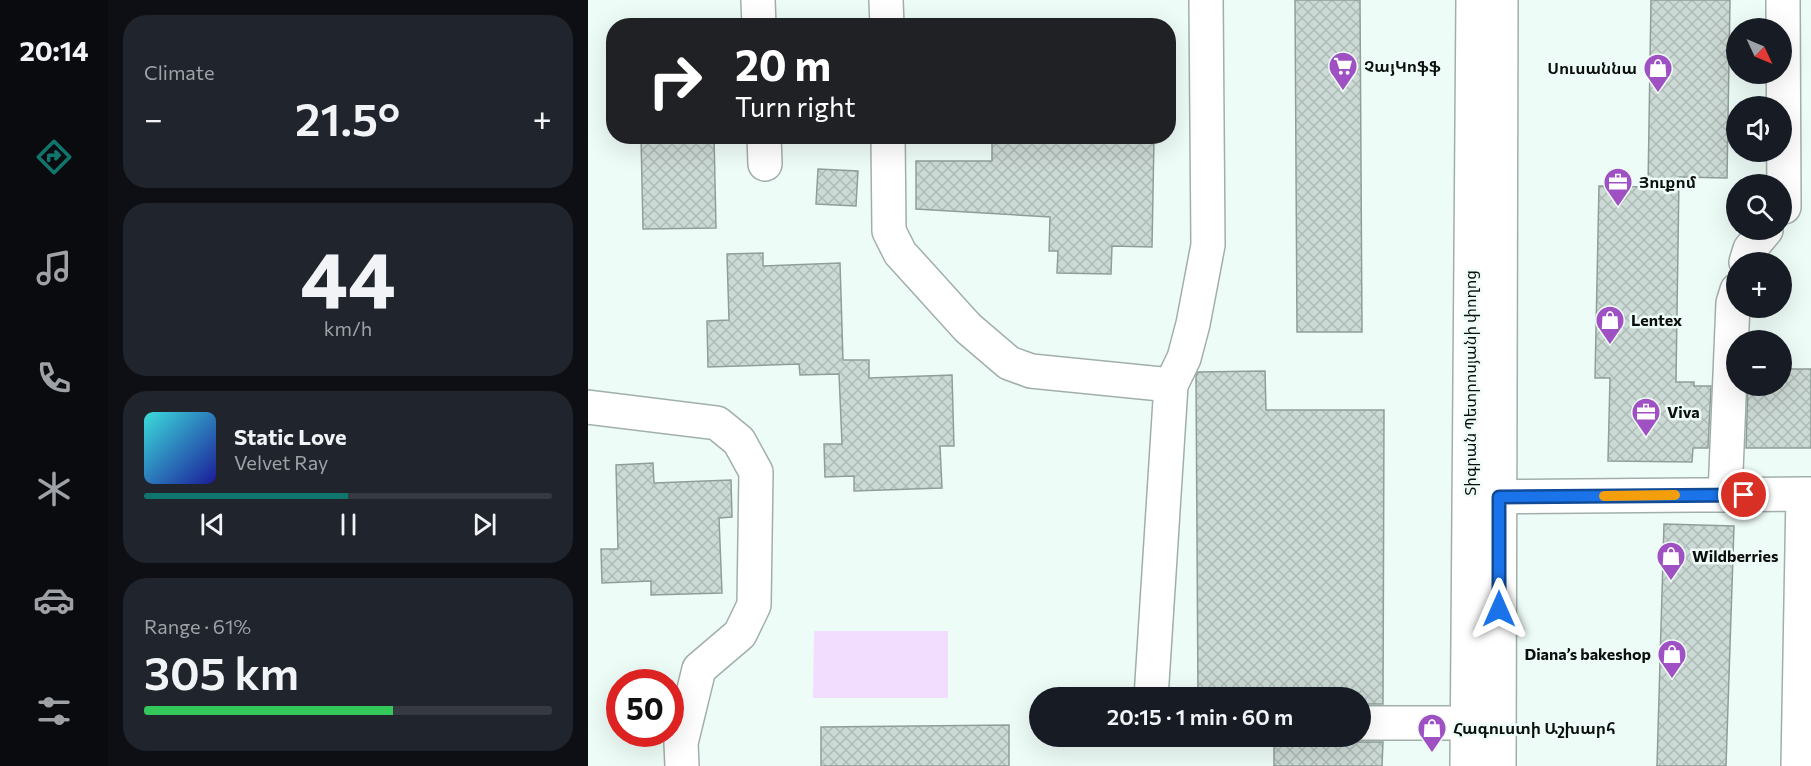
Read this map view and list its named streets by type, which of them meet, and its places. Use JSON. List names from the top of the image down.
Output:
{
  "streets": {
    "main road": ["Տիգրան Պետրոսյանի փողոց"]
  },
  "places": {
    "supermarket": ["ՉայԿոֆֆ"],
    "shop": [
      "Սուսաննա",
      "Lentex",
      "Wildberries",
      "Diana’s bakeshop",
      "Հագուստի Աշխարհ"
    ],
    "office": ["Յուքոմ", "Viva"]
  },
  "north": "bottom right",
  "page": {
    "tabs": "20:14",
    "tile": [
      "Climate",
      ["44", "km/h"],
      ["Range · 61%", "305 km"]
    ],
    "map_buttons": ["+", "−"],
    "turn": ["20 m", "Turn right"],
    "heat": ["−", "21.5°", "+"],
    "song": ["Static Love", "Velvet Ray"],
    "limit": "50",
    "trip": "20:15 · 1 min · 60 m"
  }
}
